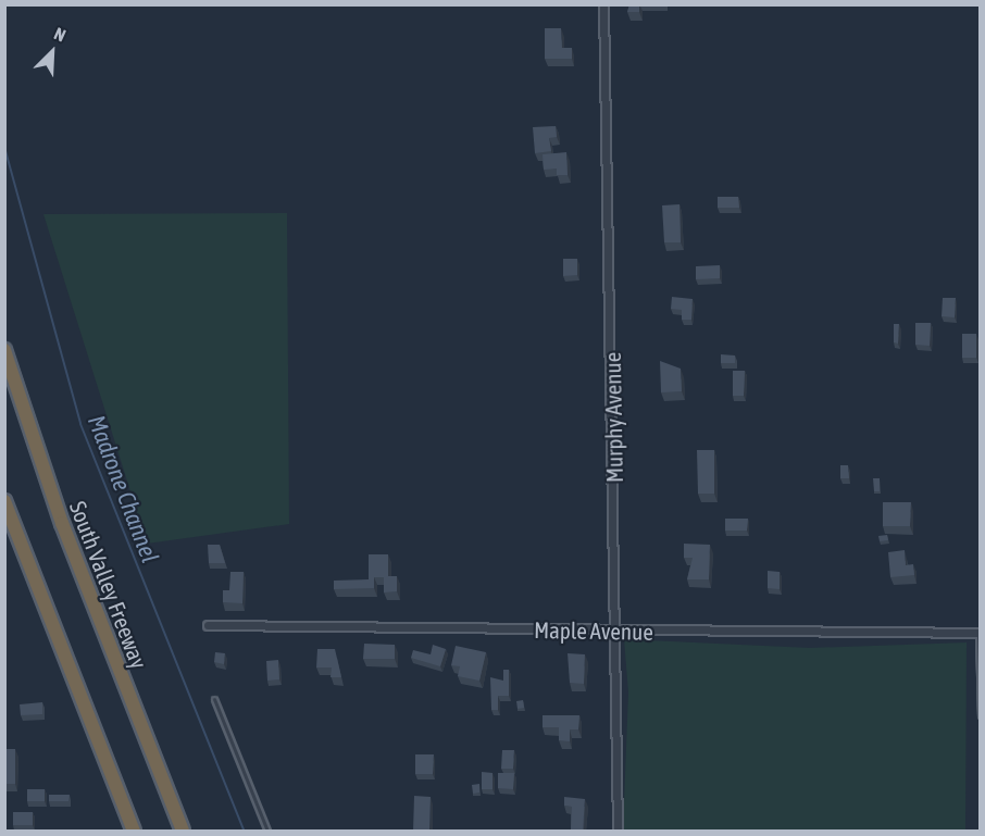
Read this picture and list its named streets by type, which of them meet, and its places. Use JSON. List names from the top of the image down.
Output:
{
  "streets": {
    "highway": ["South Valley Freeway"],
    "street": ["Murphy Avenue", "Maple Avenue"]
  },
  "crossings": [
    ["Murphy Avenue", "Maple Avenue"]
  ],
  "water": ["Madrone Channel"],
  "north": "top right"
}
